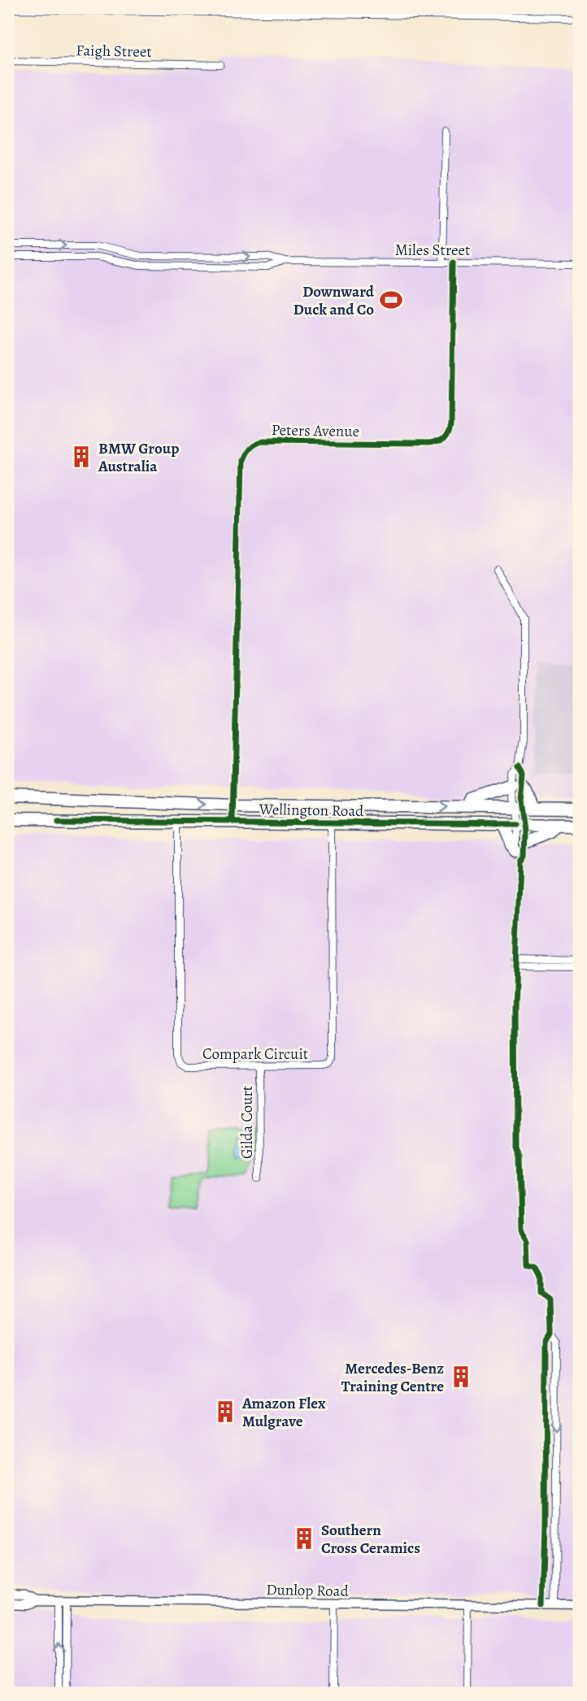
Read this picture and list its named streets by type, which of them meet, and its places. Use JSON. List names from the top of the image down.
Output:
{
  "streets": {
    "highway": ["Wellington Road"],
    "street": [
      "Faigh Street",
      "Miles Street",
      "Peters Avenue",
      "Compark Circuit",
      "Gilda Court",
      "Dunlop Road"
    ]
  },
  "crossings": [
    ["Miles Street", "Peters Avenue"],
    ["Peters Avenue", "Wellington Road"],
    ["Wellington Road", "Compark Circuit"],
    ["Compark Circuit", "Gilda Court"]
  ],
  "places": {
    "sports": ["Downward Duck and Co"],
    "building": [
      "BMW Group Australia",
      "Mercedes-Benz Training Centre",
      "Amazon Flex Mulgrave",
      "Southern Cross Ceramics"
    ]
  }
}
